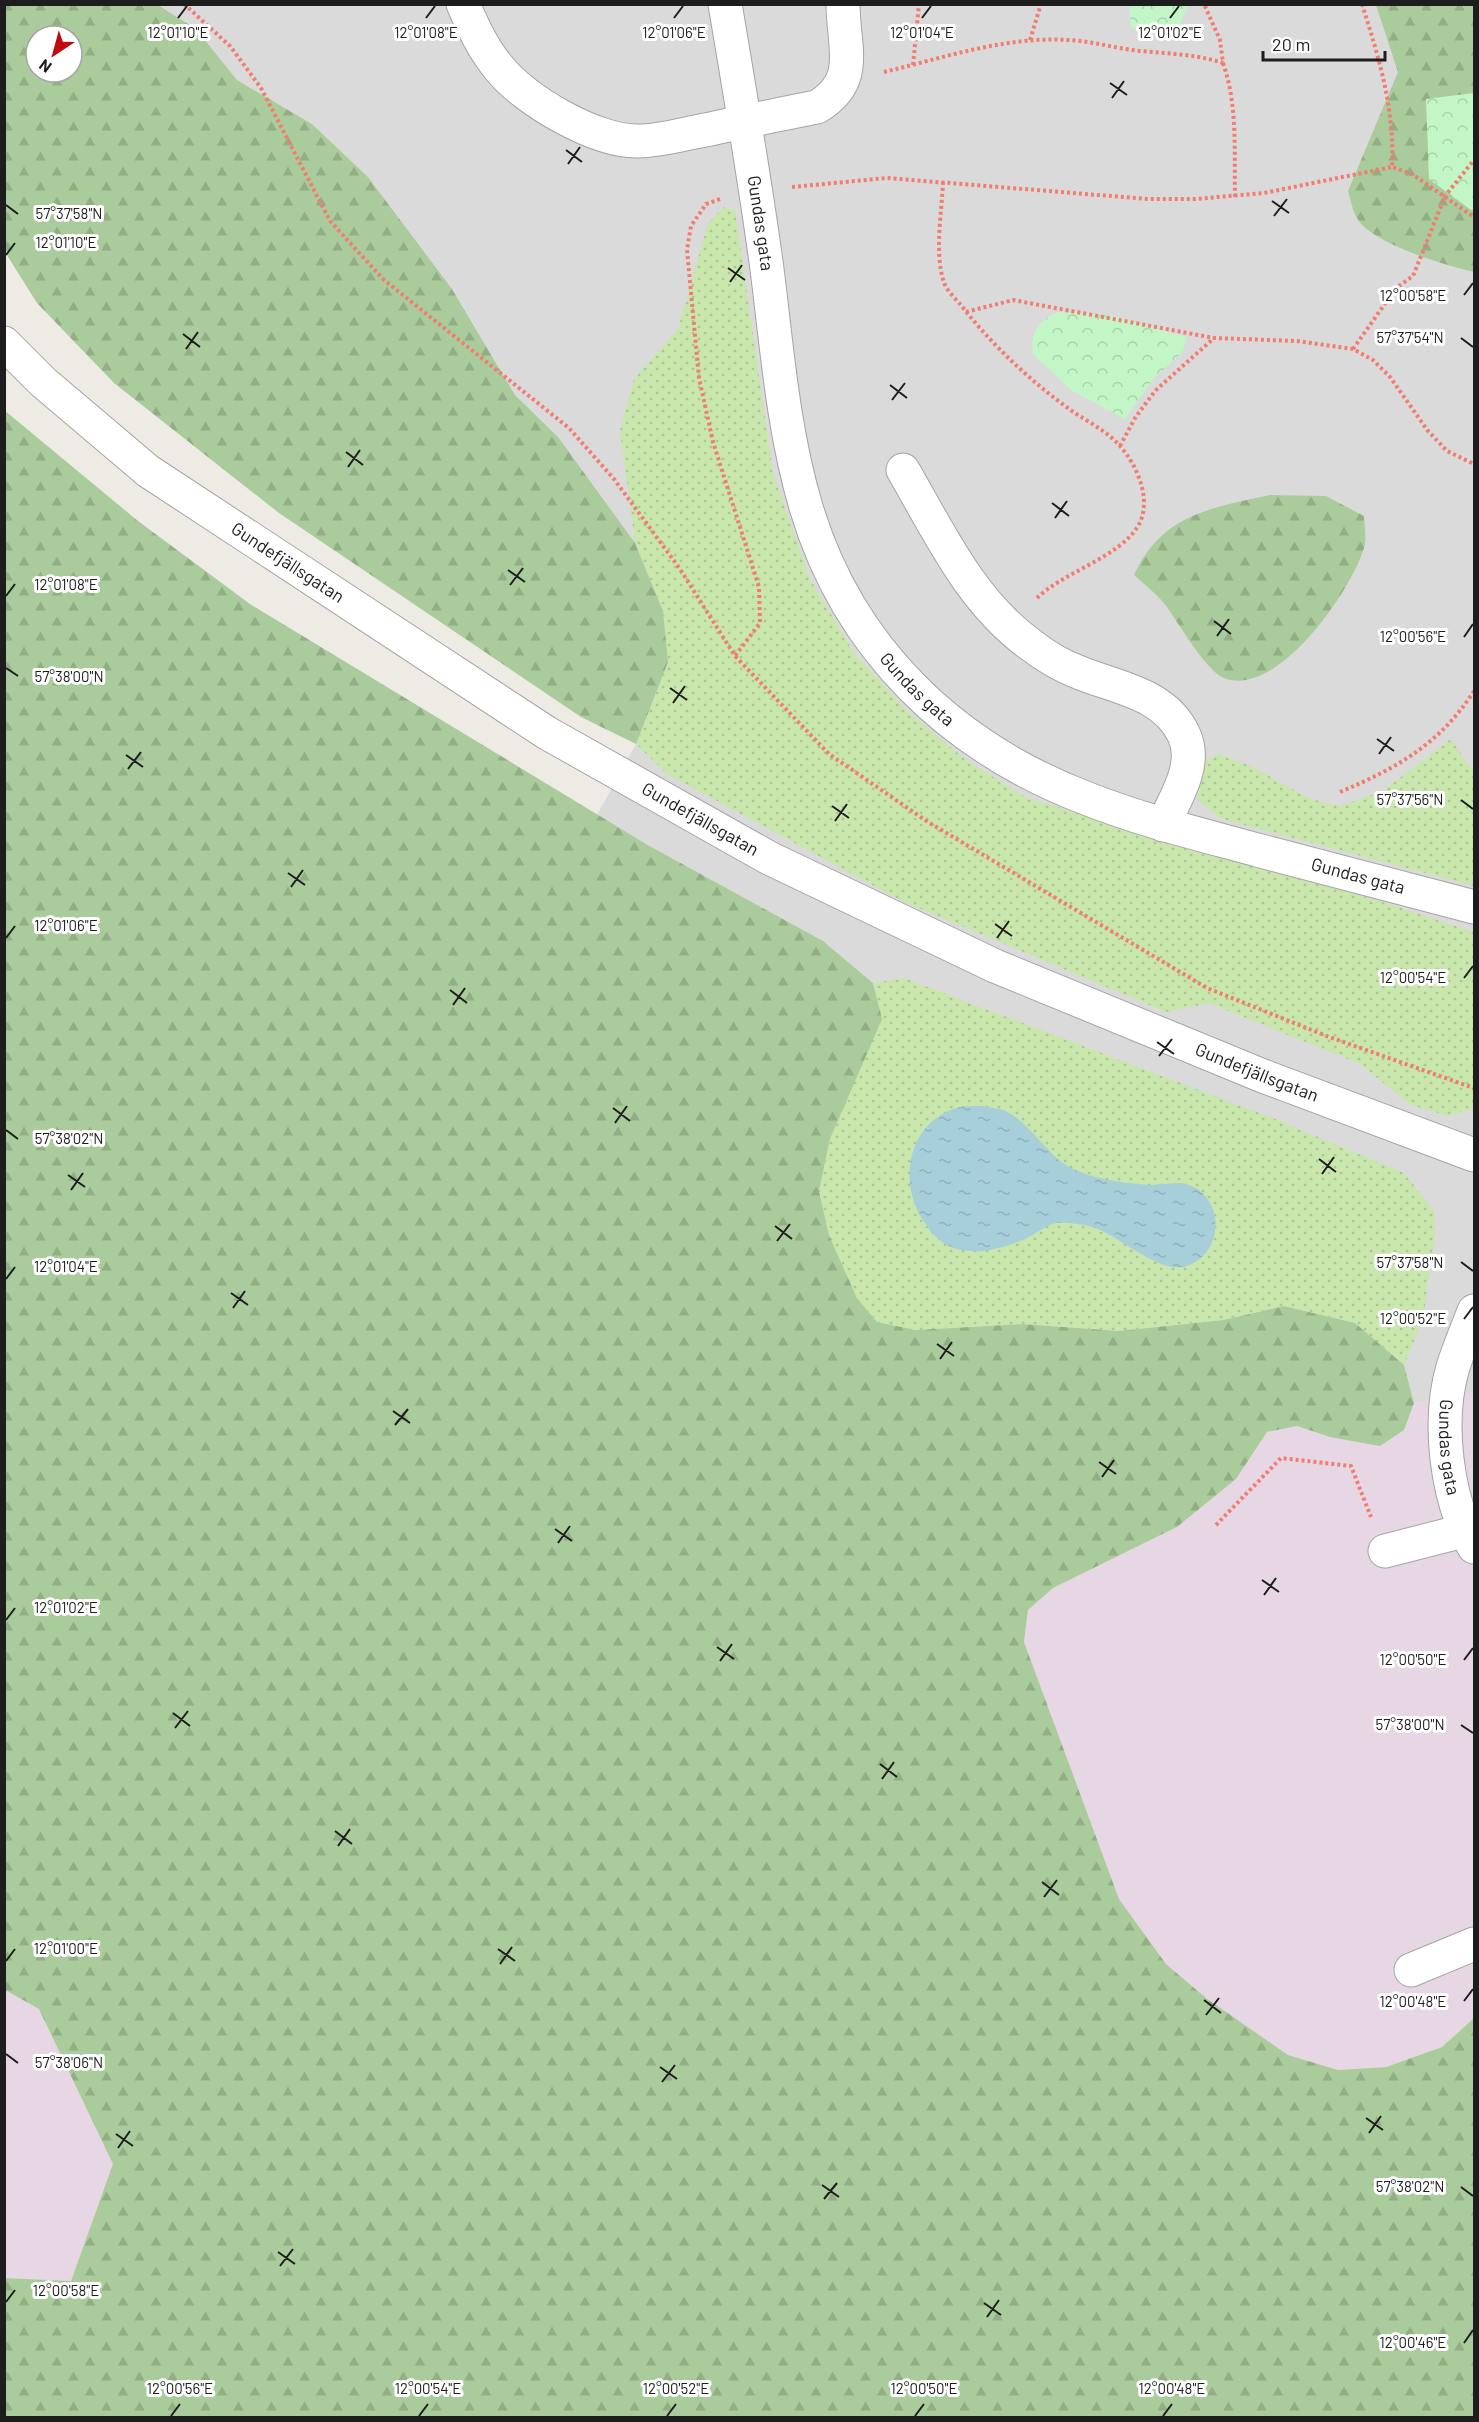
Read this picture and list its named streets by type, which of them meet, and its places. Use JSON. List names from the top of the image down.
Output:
{
  "streets": {
    "street": ["Gundas gata", "Gundefjällsgatan"]
  },
  "scale_bar": "20 m",
  "north": "bottom left",
  "coordinates": [
    "12°01'10\"E",
    "12°01'08\"E",
    "12°01'06\"E",
    "12°01'04\"E",
    "12°01'02\"E",
    "57°37'58\"N",
    "12°00'58\"E",
    "57°37'54\"N",
    "12°00'56\"E",
    "57°38'00\"N",
    "57°37'56\"N",
    "12°00'54\"E",
    "57°38'02\"N",
    "12°00'52\"E",
    "12°00'50\"E",
    "12°01'00\"E",
    "12°00'48\"E",
    "57°38'06\"N",
    "12°00'46\"E"
  ]
}
